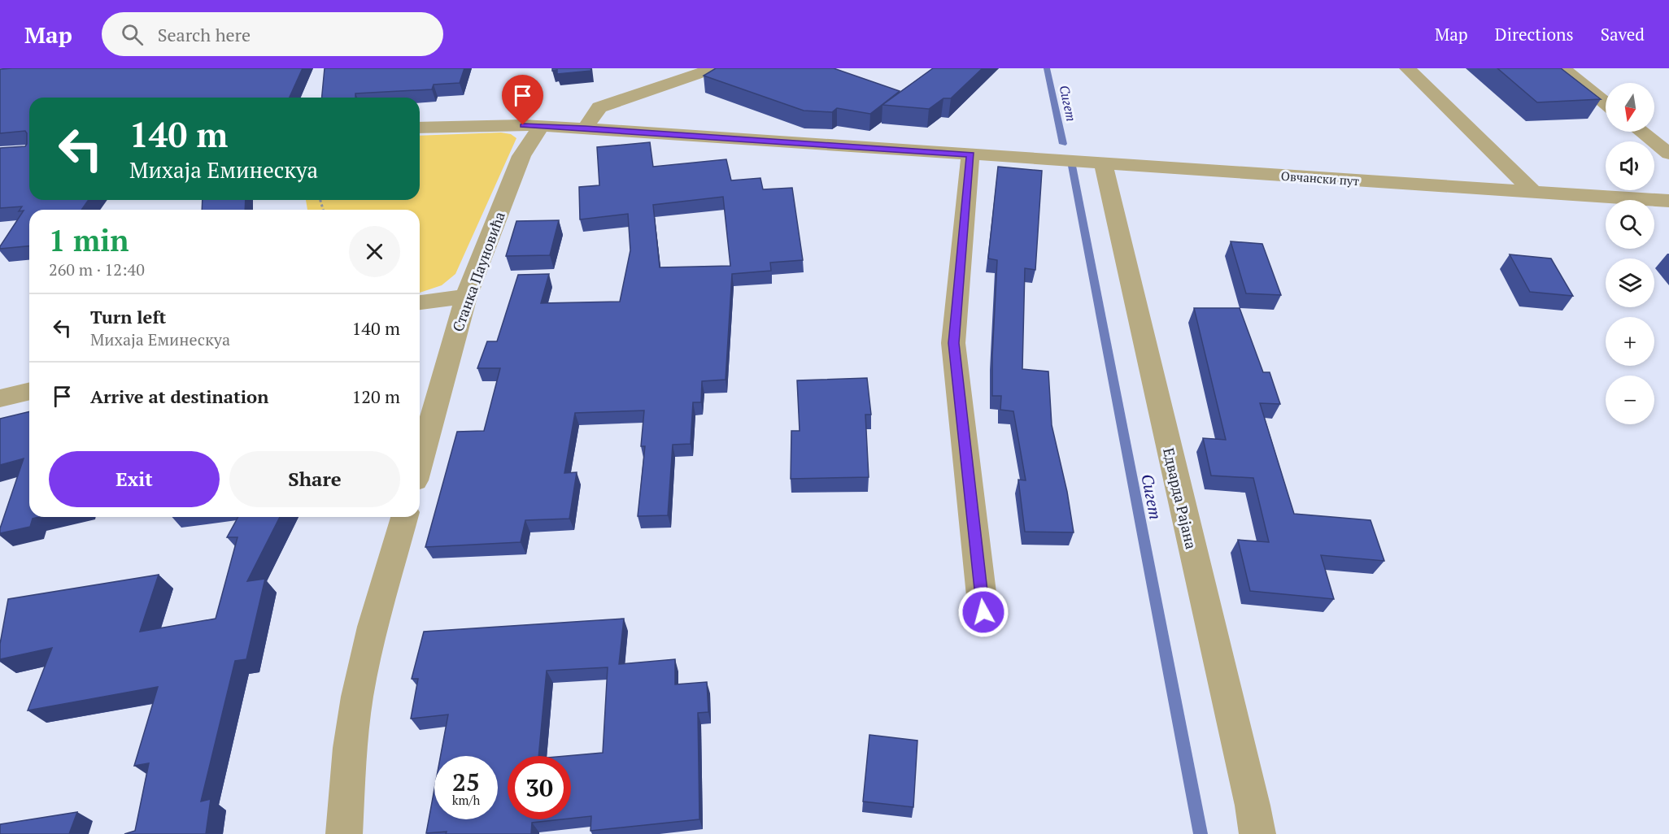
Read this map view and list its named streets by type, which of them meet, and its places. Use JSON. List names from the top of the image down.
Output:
{
  "streets": {
    "street": ["Овчански пут", "Станка Пауновића", "Едварда Рајана"]
  },
  "crossings": [
    ["Овчански пут", "Станка Пауновића"],
    ["Овчански пут", "Едварда Рајана"]
  ],
  "water": ["Сигет"],
  "north": "bottom",
  "page": {
    "header": "Map",
    "search": "Search here",
    "nav": ["Map", "Directions", "Saved"],
    "map_buttons": ["+", "−"],
    "turn": ["140 m", "Михаја Еминескуа"],
    "heading": ["1 min", "260 m · 12:40"],
    "list": [
      {
        "name": "Turn left",
        "note": "Михаја Еминескуа",
        "value": "140 m"
      },
      {
        "name": "Arrive at destination",
        "value": "120 m"
      }
    ],
    "buttons": ["Exit", "Share"],
    "speed": "25 km/h",
    "limit": "30"
  }
}
